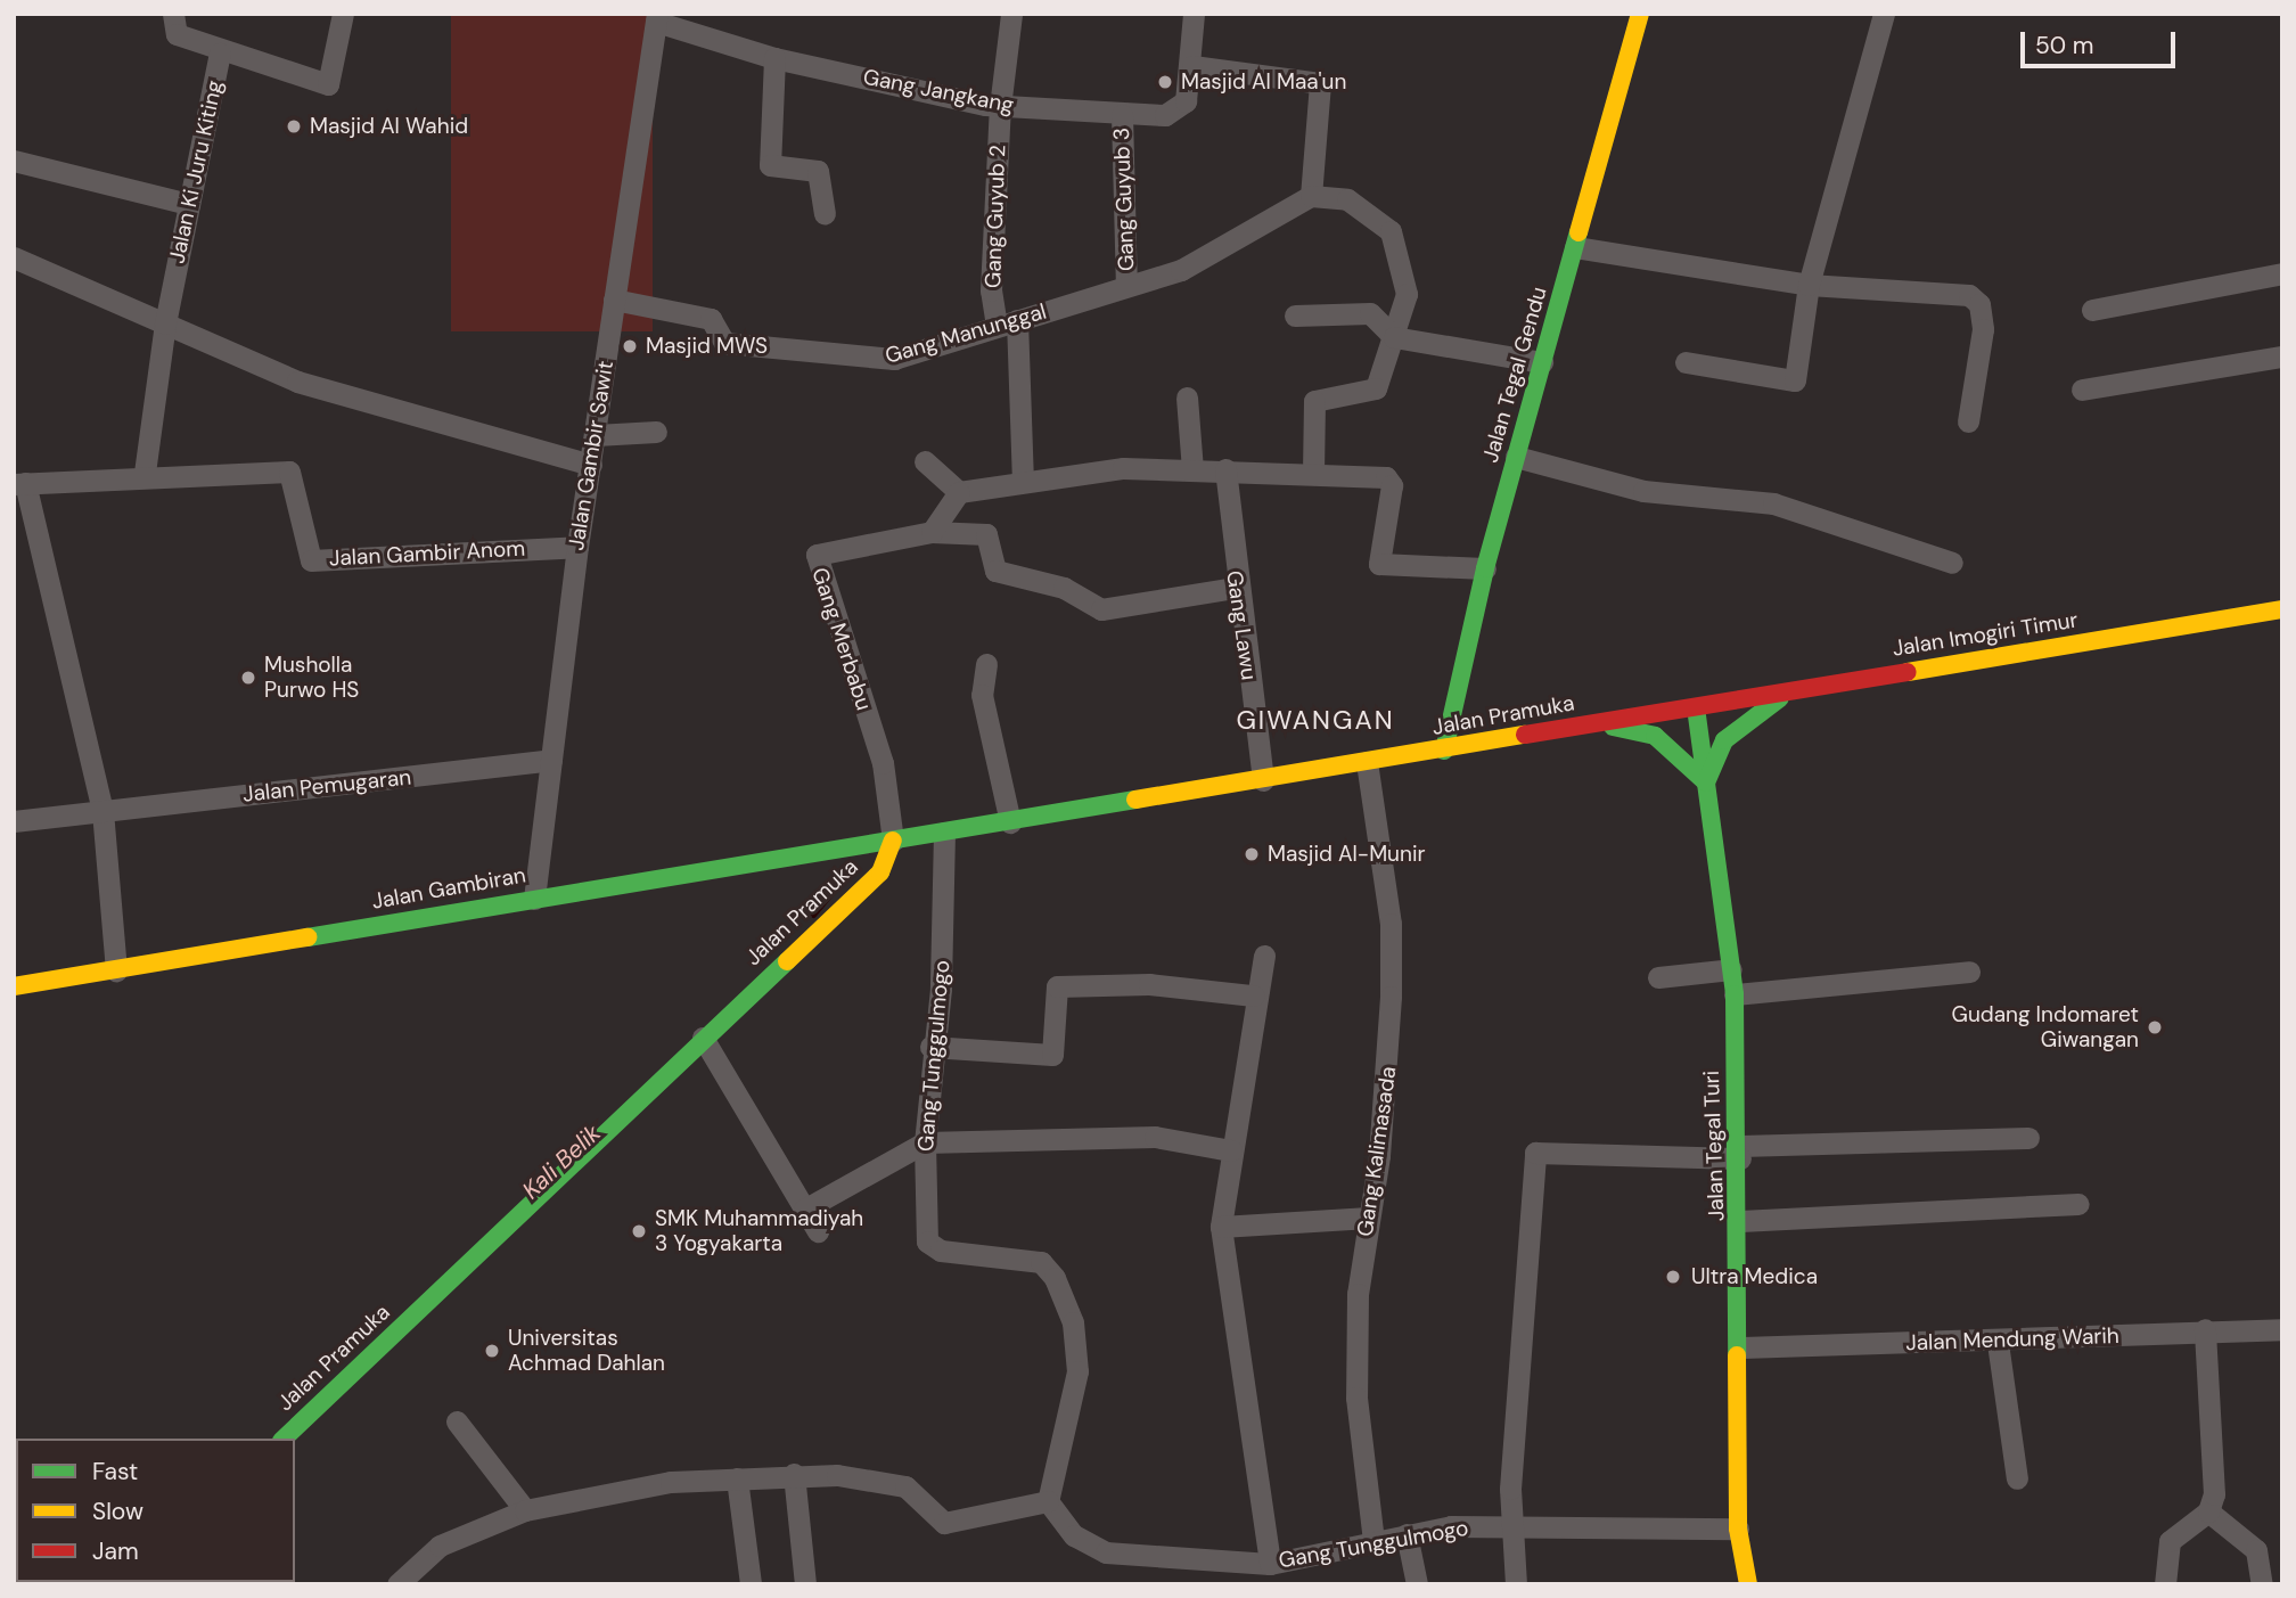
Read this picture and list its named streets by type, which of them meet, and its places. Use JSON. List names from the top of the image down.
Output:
{
  "streets": {
    "main road": [
      "Jalan Tegal Gendu",
      "Jalan Imogiri Timur",
      "Jalan Pramuka",
      "Jalan Gambiran",
      "Jalan Tegal Turi"
    ],
    "street": [
      "Gang Jangkang",
      "Jalan Ki Juru Kiting",
      "Gang Guyub 3",
      "Gang Guyub 2",
      "Gang Manunggal",
      "Jalan Gambir Sawit",
      "Jalan Gambir Anom",
      "Gang Lawu",
      "Gang Merbabu",
      "Jalan Pemugaran",
      "Gang Tunggulmogo",
      "Gang Kalimasada",
      "Jalan Mendung Warih"
    ]
  },
  "crossings": [
    ["Gang Jangkang", "Gang Guyub 3"],
    ["Gang Jangkang", "Gang Guyub 2"],
    ["Gang Jangkang", "Jalan Gambir Sawit"],
    ["Jalan Ki Juru Kiting", "Jalan Gambir Anom"],
    ["Gang Guyub 3", "Gang Manunggal"],
    ["Gang Guyub 2", "Gang Manunggal"],
    ["Gang Manunggal", "Jalan Gambir Sawit"],
    ["Jalan Tegal Gendu", "Jalan Pramuka"],
    ["Jalan Gambir Sawit", "Jalan Gambir Anom"],
    ["Jalan Gambir Sawit", "Jalan Pemugaran"],
    ["Jalan Gambir Sawit", "Jalan Gambiran"],
    ["Gang Lawu", "Jalan Pramuka"],
    ["Jalan Imogiri Timur", "Jalan Pramuka"],
    ["Jalan Imogiri Timur", "Jalan Tegal Turi"],
    ["Gang Merbabu", "Jalan Pramuka"],
    ["Gang Merbabu", "Jalan Gambiran"],
    ["Jalan Pramuka", "Jalan Gambiran"],
    ["Jalan Pramuka", "Gang Tunggulmogo"],
    ["Jalan Pramuka", "Jalan Tegal Turi"],
    ["Jalan Pramuka", "Gang Kalimasada"],
    ["Gang Tunggulmogo", "Jalan Tegal Turi"],
    ["Gang Tunggulmogo", "Gang Kalimasada"],
    ["Jalan Tegal Turi", "Jalan Mendung Warih"]
  ],
  "districts": ["GIWANGAN"],
  "water": ["Kali Belik"],
  "places": [
    "Masjid Al Maa'un",
    "Masjid Al Wahid",
    "Masjid MWS",
    "Musholla Purwo HS",
    "Masjid Al-Munir",
    "Gudang Indomaret Giwangan",
    "SMK Muhammadiyah 3 Yogyakarta",
    "Ultra Medica",
    "Universitas Achmad Dahlan"
  ],
  "legend": ["Fast", "Slow", "Jam"],
  "scale_bar": "50 m"
}
